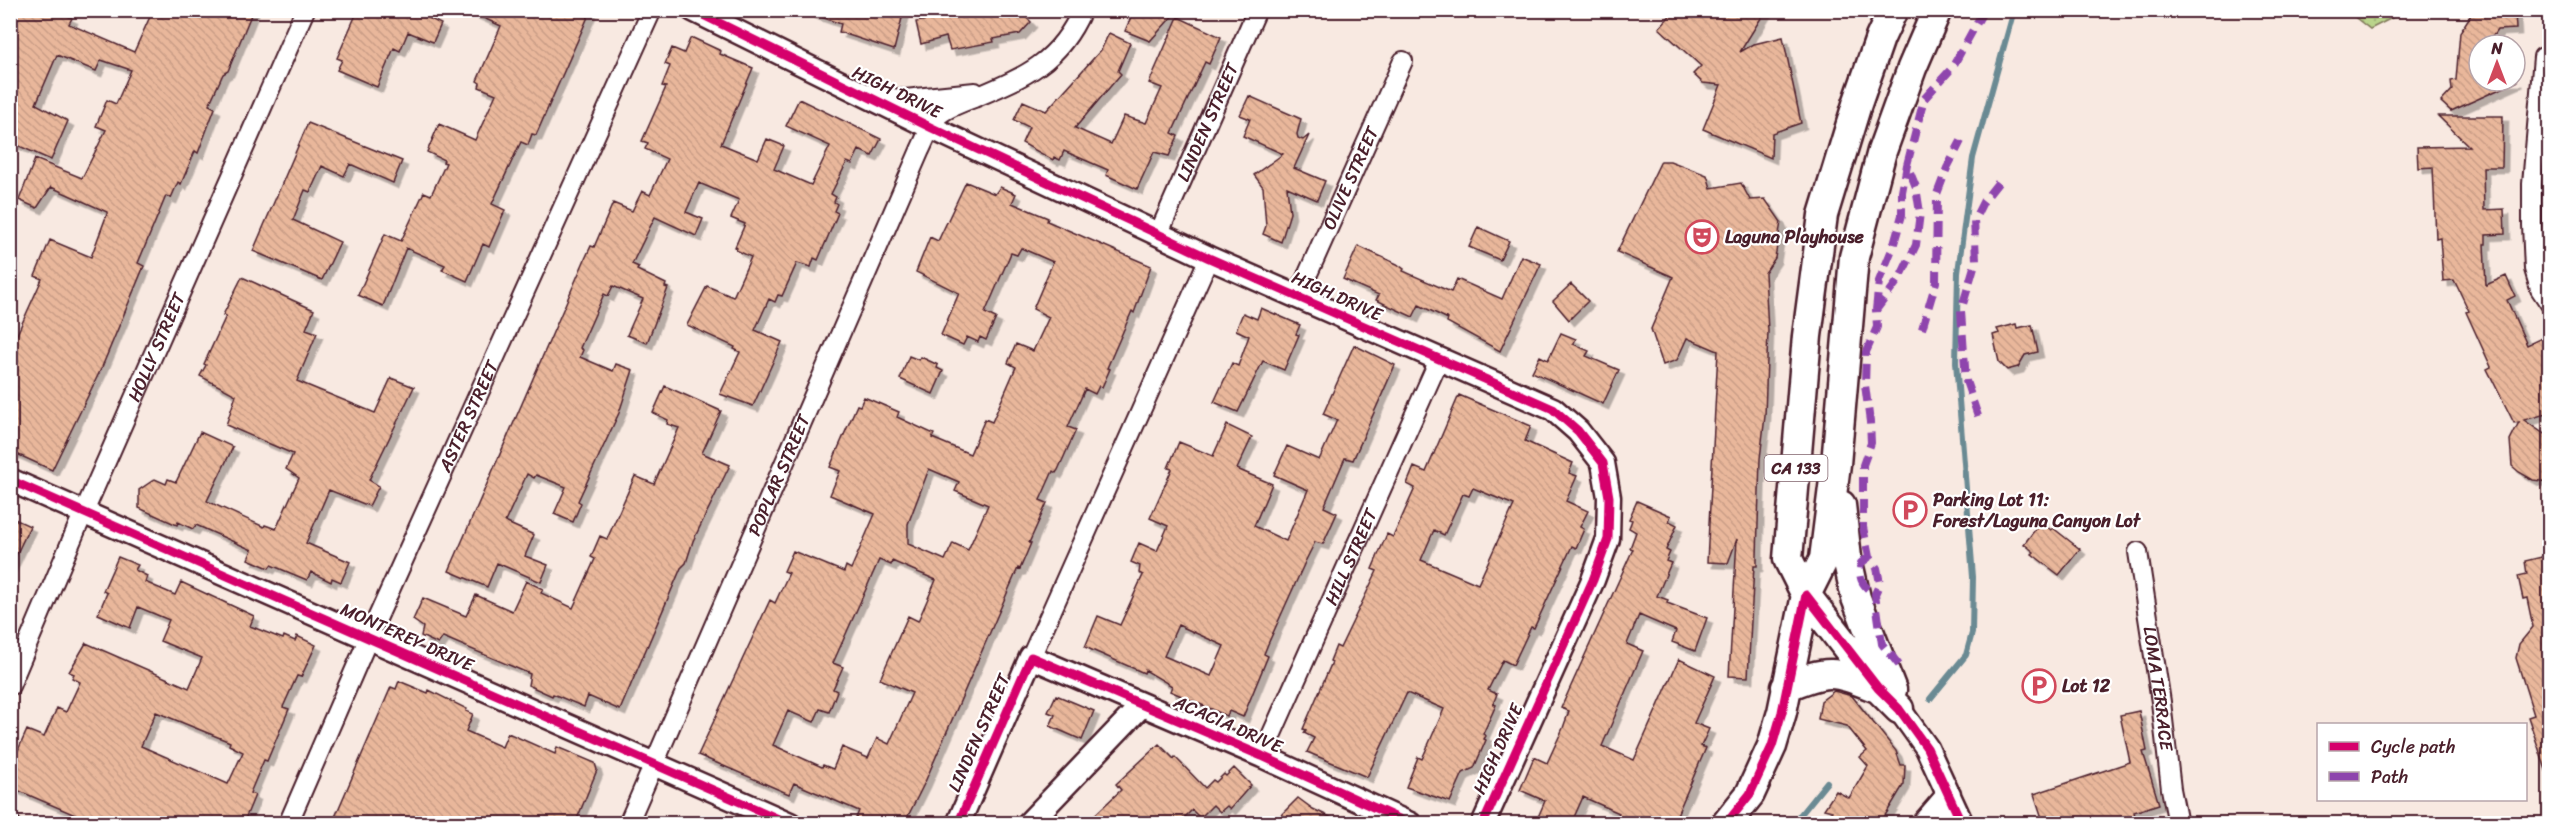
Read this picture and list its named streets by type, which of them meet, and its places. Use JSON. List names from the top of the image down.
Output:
{
  "streets": {
    "main road": ["CA 133"],
    "street": [
      "HIGH DRIVE",
      "LINDEN STREET",
      "OLIVE STREET",
      "HOLLY STREET",
      "ASTER STREET",
      "POPLAR STREET",
      "HILL STREET",
      "MONTEREY DRIVE",
      "LOMA TERRACE",
      "ACACIA DRIVE"
    ]
  },
  "crossings": [
    ["HIGH DRIVE", "LINDEN STREET"],
    ["HIGH DRIVE", "OLIVE STREET"],
    ["HIGH DRIVE", "POPLAR STREET"],
    ["HIGH DRIVE", "HILL STREET"],
    ["LINDEN STREET", "ACACIA DRIVE"],
    ["HOLLY STREET", "MONTEREY DRIVE"],
    ["ASTER STREET", "MONTEREY DRIVE"],
    ["POPLAR STREET", "MONTEREY DRIVE"],
    ["HILL STREET", "ACACIA DRIVE"]
  ],
  "places": {
    "theatre": ["Laguna Playhouse"],
    "parking": ["Parking Lot 11: Forest/Laguna Canyon Lot", "Lot 12"]
  },
  "legend": ["Cycle path", "Path"],
  "north": "top"
}
